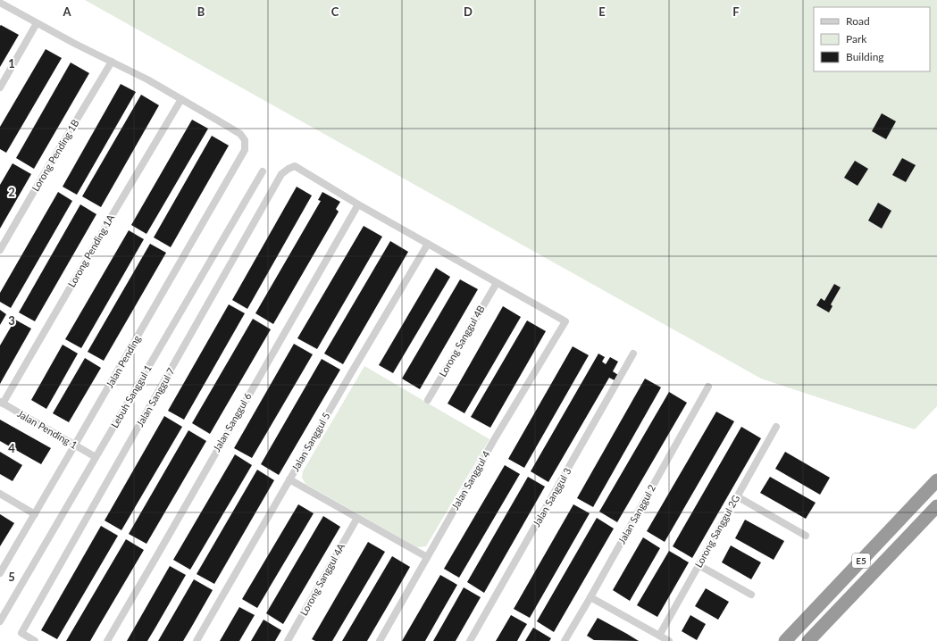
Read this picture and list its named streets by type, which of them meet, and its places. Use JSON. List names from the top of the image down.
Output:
{
  "streets": {
    "highway": ["E5"],
    "street": [
      "Lorong Pending 1B",
      "Lorong Pending 1A",
      "Lorong Sanggul 4B",
      "Jalan Pending",
      "Lebuh Sanggul 1",
      "Jalan Sanggul 7",
      "Jalan Sanggul 6",
      "Jalan Pending 1",
      "Jalan Sanggul 5",
      "Jalan Sanggul 4",
      "Jalan Sanggul 3",
      "Jalan Sanggul 2",
      "Lorong Sanggul 2G",
      "Lorong Sanggul 4A"
    ]
  },
  "crossings": [
    ["Lorong Pending 1A", "Jalan Pending"],
    ["Lorong Pending 1A", "Jalan Pending 1"],
    ["Lorong Sanggul 4B", "Jalan Sanggul 4"],
    ["Jalan Pending", "Jalan Pending 1"],
    ["Lebuh Sanggul 1", "Jalan Pending 1"],
    ["Jalan Sanggul 7", "Jalan Sanggul 6"]
  ],
  "legend": ["Road", "Park", "Building"],
  "grid": {
    "columns": [
      "A",
      "B",
      "C",
      "D",
      "E",
      "F"
    ],
    "rows": [
      "1",
      "2",
      "3",
      "4",
      "5"
    ]
  }
}
